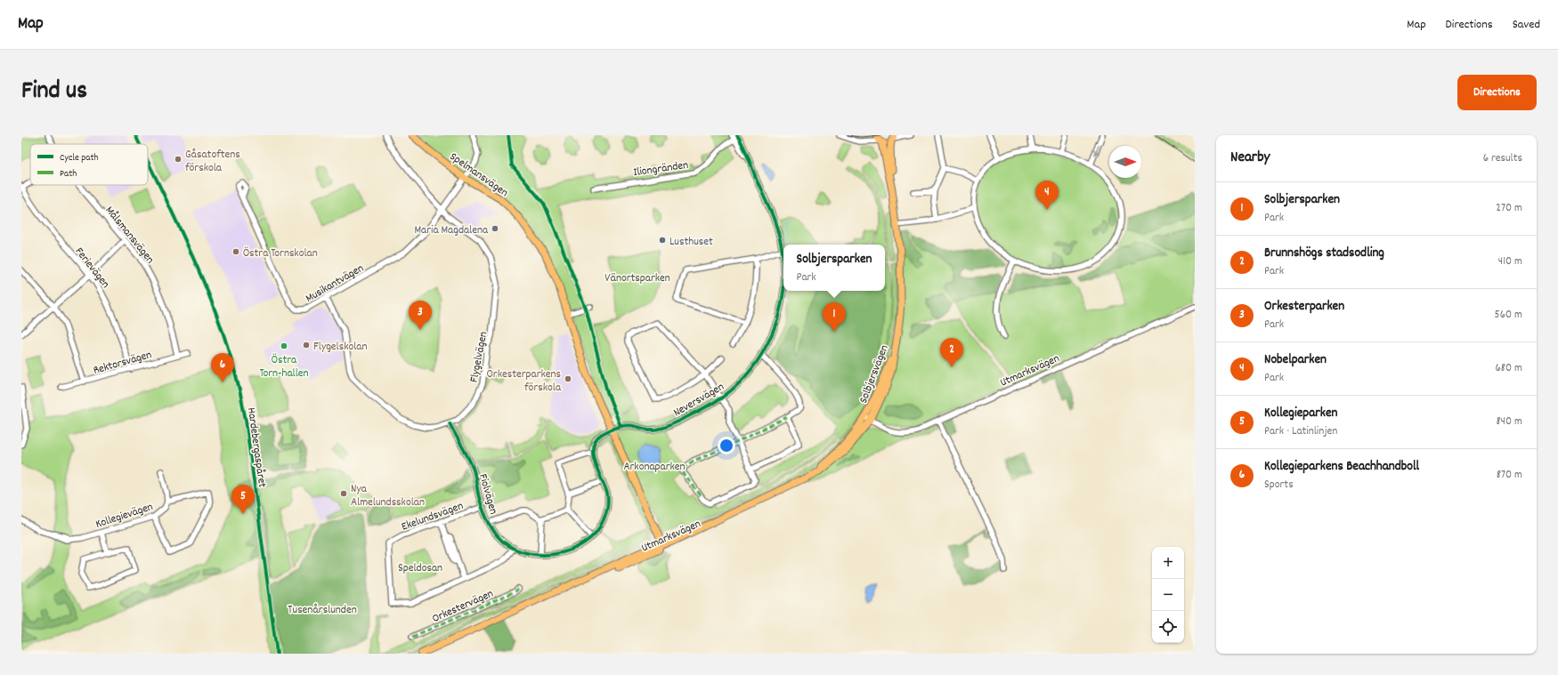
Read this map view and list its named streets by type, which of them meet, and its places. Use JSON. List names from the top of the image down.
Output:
{
  "streets": {
    "main road": ["Spelmansvägen", "Utmarksvägen", "Solbjersvägen"],
    "street": [
      "Iliongränden",
      "Målsmansvägen",
      "Ferievägen",
      "Musikantvägen",
      "Flygelvägen",
      "Rektorsvägen",
      "Neversvägen",
      "Fiolvägen",
      "Kollegievägen",
      "Ekelundsvägen",
      "Orkestervägen"
    ],
    "cycle path": ["Hardebergaspåret"]
  },
  "crossings": [
    ["Iliongränden", "Neversvägen"],
    ["Spelmansvägen", "Musikantvägen"],
    ["Spelmansvägen", "Utmarksvägen"],
    ["Spelmansvägen", "Neversvägen"],
    ["Målsmansvägen", "Rektorsvägen"],
    ["Ferievägen", "Rektorsvägen"],
    ["Musikantvägen", "Flygelvägen"],
    ["Flygelvägen", "Fiolvägen"],
    ["Utmarksvägen", "Solbjersvägen"],
    ["Fiolvägen", "Ekelundsvägen"],
    ["Fiolvägen", "Orkestervägen"],
    ["Ekelundsvägen", "Orkestervägen"]
  ],
  "parks": [
    "Vänortsparken",
    "Arkonaparken",
    "Speldosan",
    "Tusenårslunden"
  ],
  "places": [
    "Gåsatoftens förskola",
    "Maria Magdalena",
    "Lusthuset",
    "Östra Tornskolan",
    "Flygelskolan",
    "Östra Torn-hallen",
    "Orkesterparkens förskola",
    "Nya Almelundsskolan"
  ],
  "legend": ["Cycle path", "Path"],
  "north": "right",
  "page": {
    "header": "Map",
    "nav": ["Map", "Directions", "Saved"],
    "title": "Find us",
    "buttons": "Directions",
    "heading": ["Nearby", "6 results"],
    "pins": [
      "4",
      "3",
      "1",
      "2",
      "6",
      "5"
    ],
    "list": [
      {
        "mark": "1",
        "name": "Solbjersparken",
        "note": "Park",
        "value": "270 m"
      },
      {
        "mark": "2",
        "name": "Brunnshögs stadsodling",
        "note": "Park",
        "value": "410 m"
      },
      {
        "mark": "3",
        "name": "Orkesterparken",
        "note": "Park",
        "value": "560 m"
      },
      {
        "mark": "4",
        "name": "Nobelparken",
        "note": "Park",
        "value": "680 m"
      },
      {
        "mark": "5",
        "name": "Kollegieparken",
        "note": "Park · Latinlinjen",
        "value": "840 m"
      },
      {
        "mark": "6",
        "name": "Kollegieparkens Beachhandboll",
        "note": "Sports",
        "value": "870 m"
      }
    ],
    "popup": ["Solbjersparken", "Park"],
    "map_buttons": ["+", "−"]
  }
}
